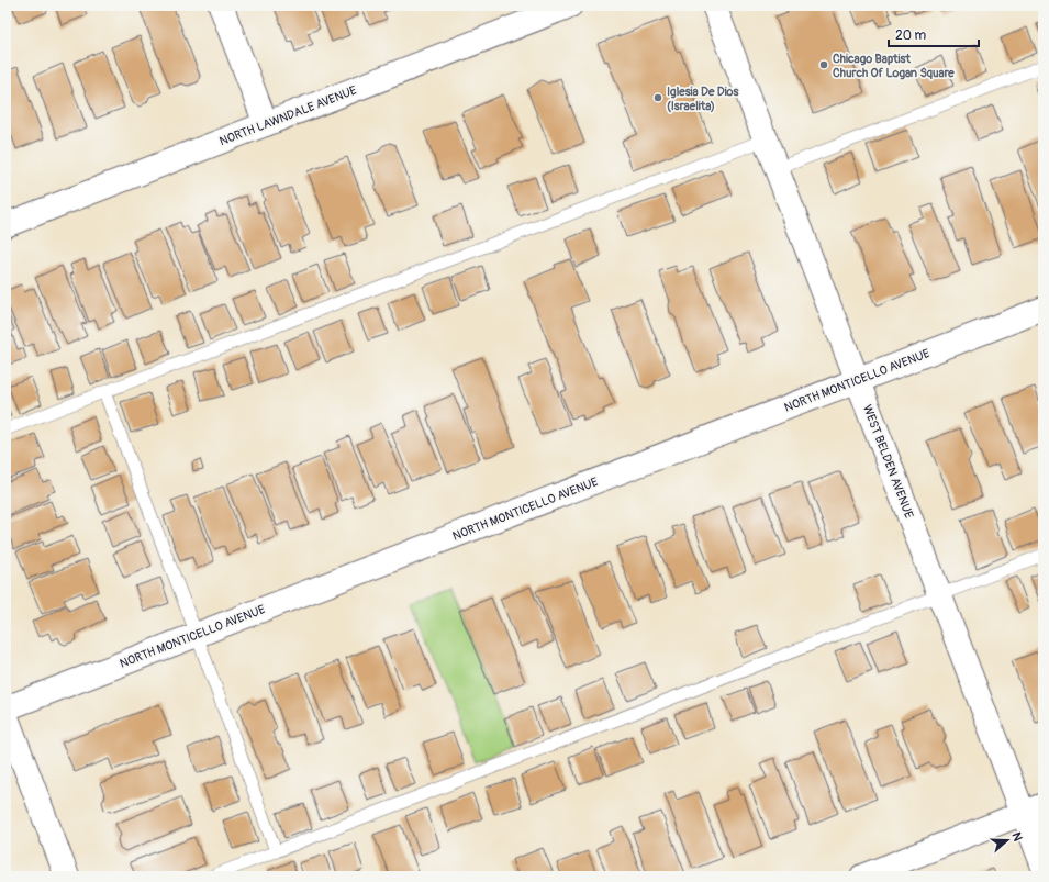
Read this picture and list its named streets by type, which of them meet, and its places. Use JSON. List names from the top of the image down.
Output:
{
  "streets": {
    "street": ["NORTH LAWNDALE AVENUE", "NORTH MONTICELLO AVENUE", "WEST BELDEN AVENUE"]
  },
  "crossings": [
    ["NORTH MONTICELLO AVENUE", "WEST BELDEN AVENUE"]
  ],
  "places": ["Chicago Baptist Church Of Logan Square", "Iglesia De Dios (Israelita)"],
  "scale_bar": "20 m",
  "north": "right"
}
